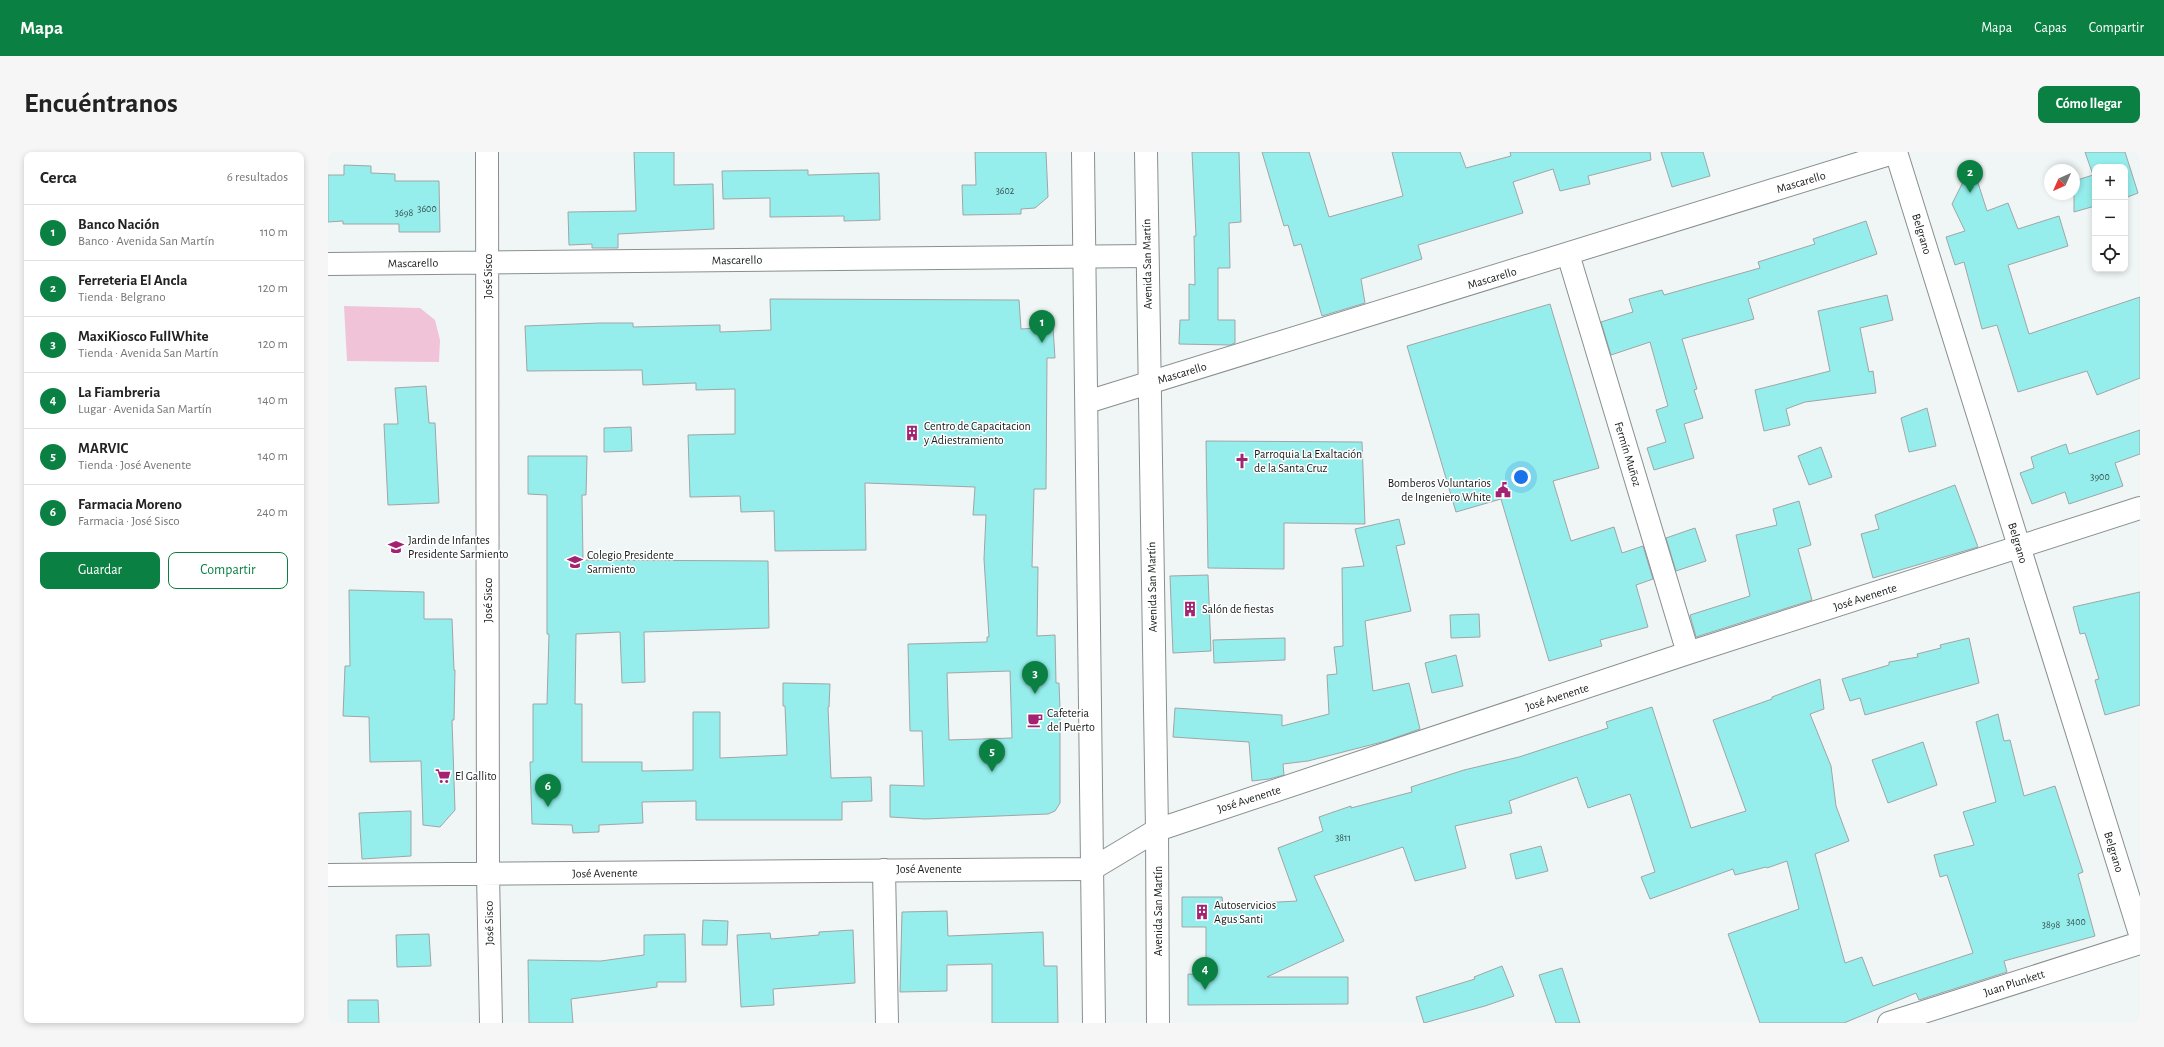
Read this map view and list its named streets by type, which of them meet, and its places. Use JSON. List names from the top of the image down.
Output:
{
  "streets": {
    "street": [
      "Mascarello",
      "Belgrano",
      "Avenida San Martín",
      "José Sisco",
      "Fermín Muñoz",
      "José Avenente",
      "Juan Plunkett"
    ]
  },
  "crossings": [
    ["Mascarello", "Belgrano"],
    ["Mascarello", "Avenida San Martín"],
    ["Mascarello", "José Sisco"],
    ["Mascarello", "Fermín Muñoz"],
    ["Belgrano", "José Avenente"],
    ["Avenida San Martín", "José Avenente"],
    ["José Sisco", "José Avenente"],
    ["Fermín Muñoz", "José Avenente"]
  ],
  "places": {
    "building": ["Centro de Capacitacion y Adiestramiento", "Salón de fiestas", "Autoservicios Agus Santi"],
    "church": ["Parroquia La Exaltación de la Santa Cruz"],
    "public building": ["Bomberos Voluntarios de Ingeniero White"],
    "school or university": ["Jardin de Infantes Presidente Sarmiento", "Colegio Presidente Sarmiento"],
    "cafe": ["Cafeteria del Puerto"],
    "supermarket": ["El Gallito"]
  },
  "house_numbers": [
    "3602",
    "3600",
    "3698",
    "3900",
    "3811",
    "3400",
    "3898"
  ],
  "north": "bottom left",
  "page": {
    "header": "Mapa",
    "nav": ["Mapa", "Capas", "Compartir"],
    "buttons": [
      "Cómo llegar",
      ["Guardar", "Compartir"]
    ],
    "title": "Encuéntranos",
    "heading": ["Cerca", "6 resultados"],
    "pins": [
      "2",
      "1",
      "3",
      "5",
      "6",
      "4"
    ],
    "map_buttons": ["+", "−"],
    "list": [
      {
        "mark": "1",
        "name": "Banco Nación",
        "note": "Banco · Avenida San Martín",
        "value": "110 m"
      },
      {
        "mark": "2",
        "name": "Ferreteria El Ancla",
        "note": "Tienda · Belgrano",
        "value": "120 m"
      },
      {
        "mark": "3",
        "name": "MaxiKiosco FullWhite",
        "note": "Tienda · Avenida San Martín",
        "value": "120 m"
      },
      {
        "mark": "4",
        "name": "La Fiambreria",
        "note": "Lugar · Avenida San Martín",
        "value": "140 m"
      },
      {
        "mark": "5",
        "name": "MARVIC",
        "note": "Tienda · José Avenente",
        "value": "140 m"
      },
      {
        "mark": "6",
        "name": "Farmacia Moreno",
        "note": "Farmacia · José Sisco",
        "value": "240 m"
      }
    ]
  }
}
